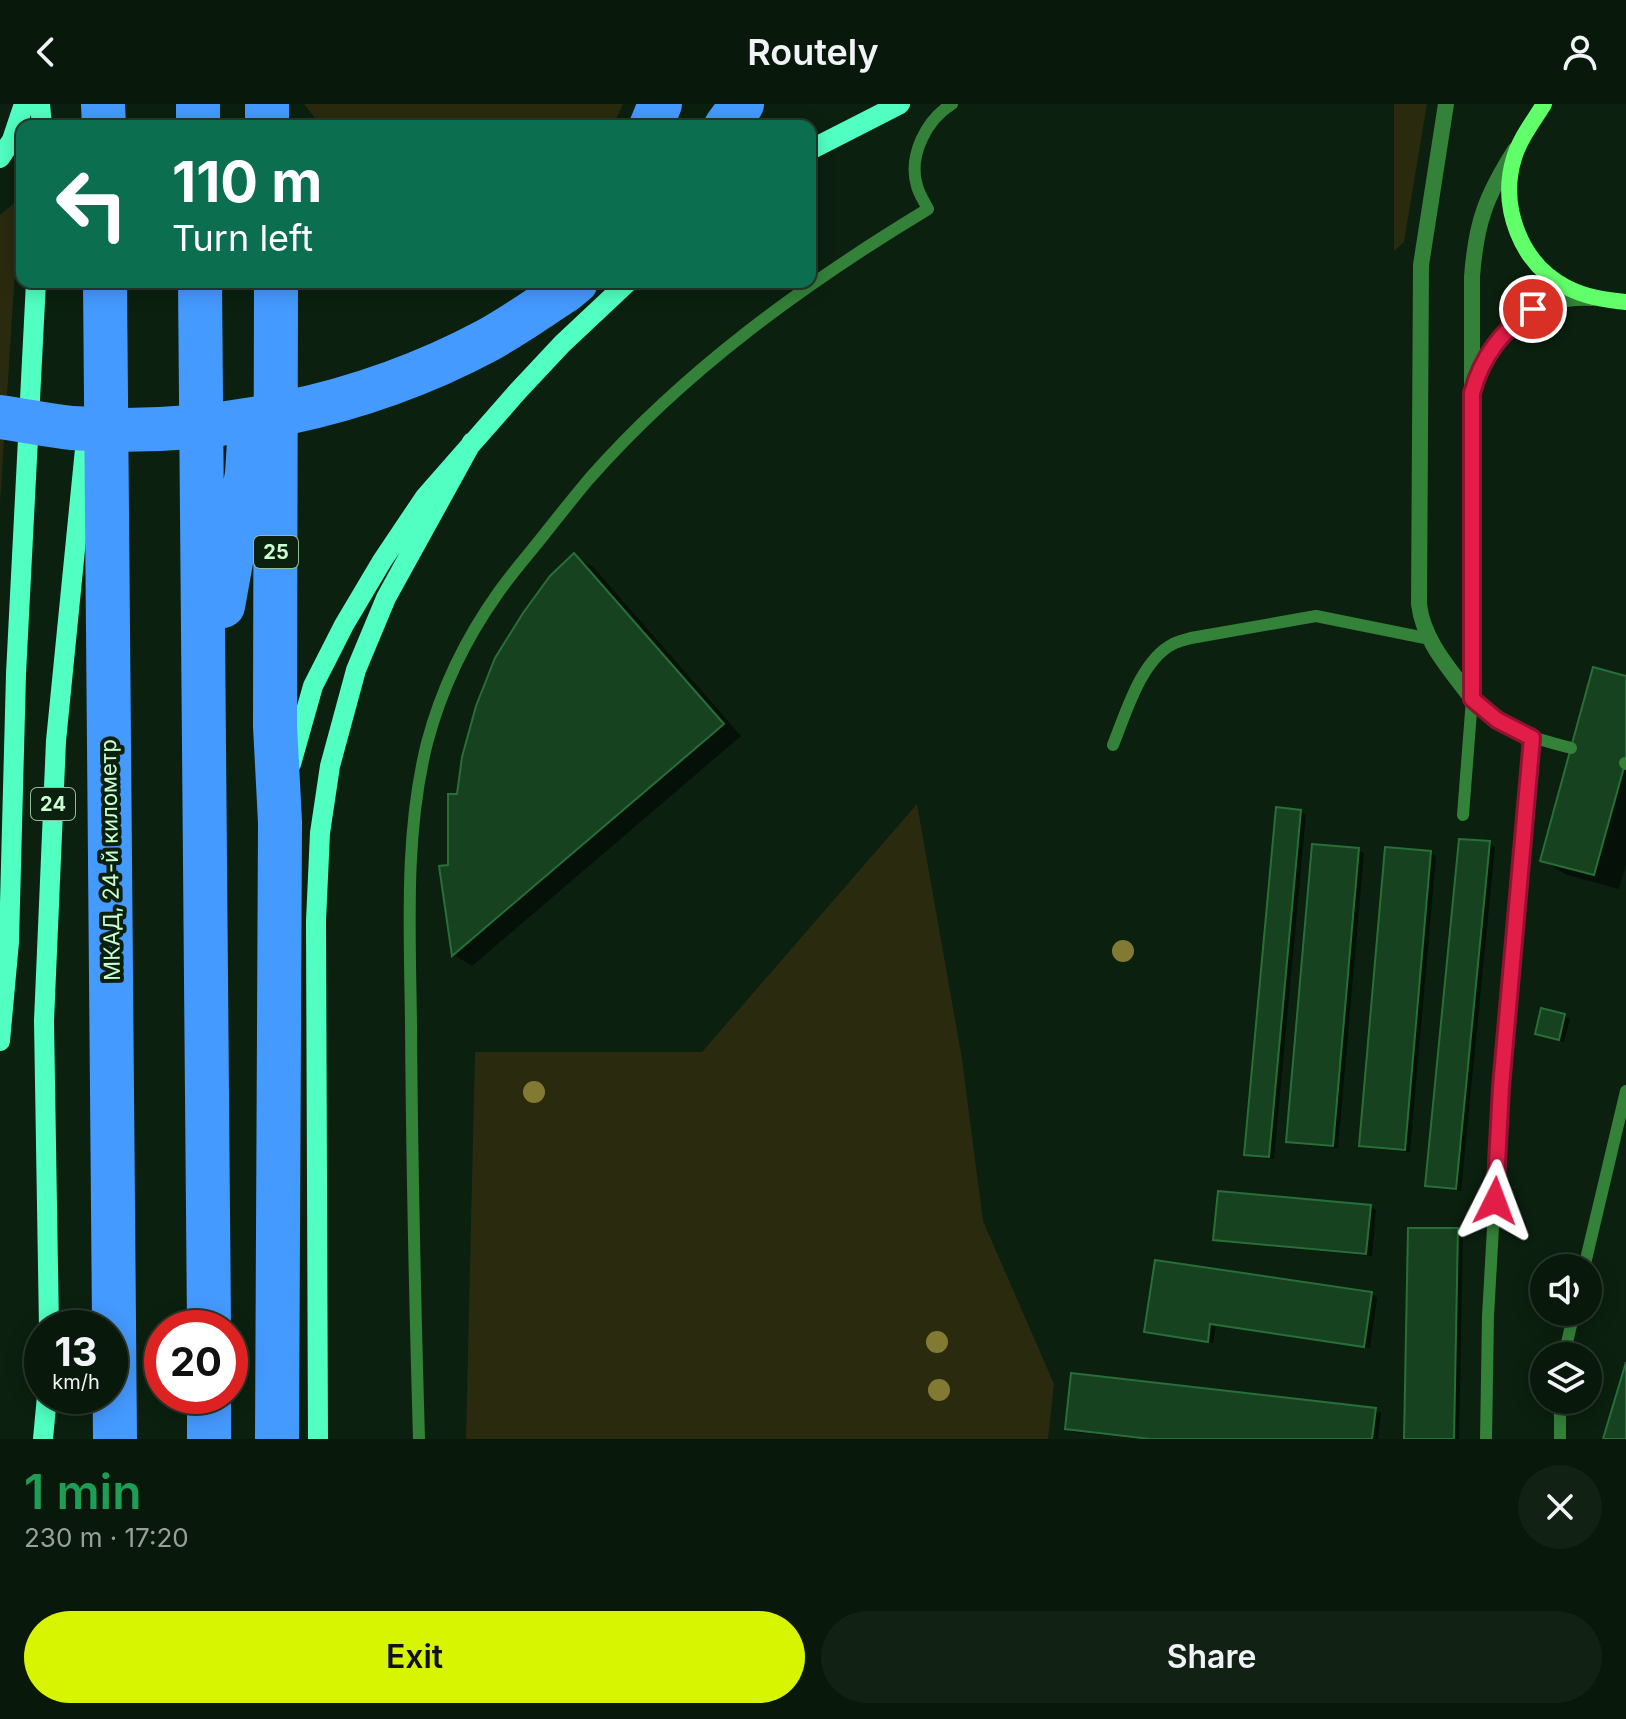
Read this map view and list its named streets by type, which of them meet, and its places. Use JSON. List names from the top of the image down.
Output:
{
  "streets": {
    "highway": ["25", "МКАД, 24-й километр"],
    "main road": ["24"]
  },
  "page": {
    "header": "Routely",
    "turn": ["110 m", "Turn left"],
    "speed": "13 km/h",
    "limit": "20",
    "heading": ["1 min", "230 m · 17:20"],
    "buttons": ["Exit", "Share"]
  }
}
